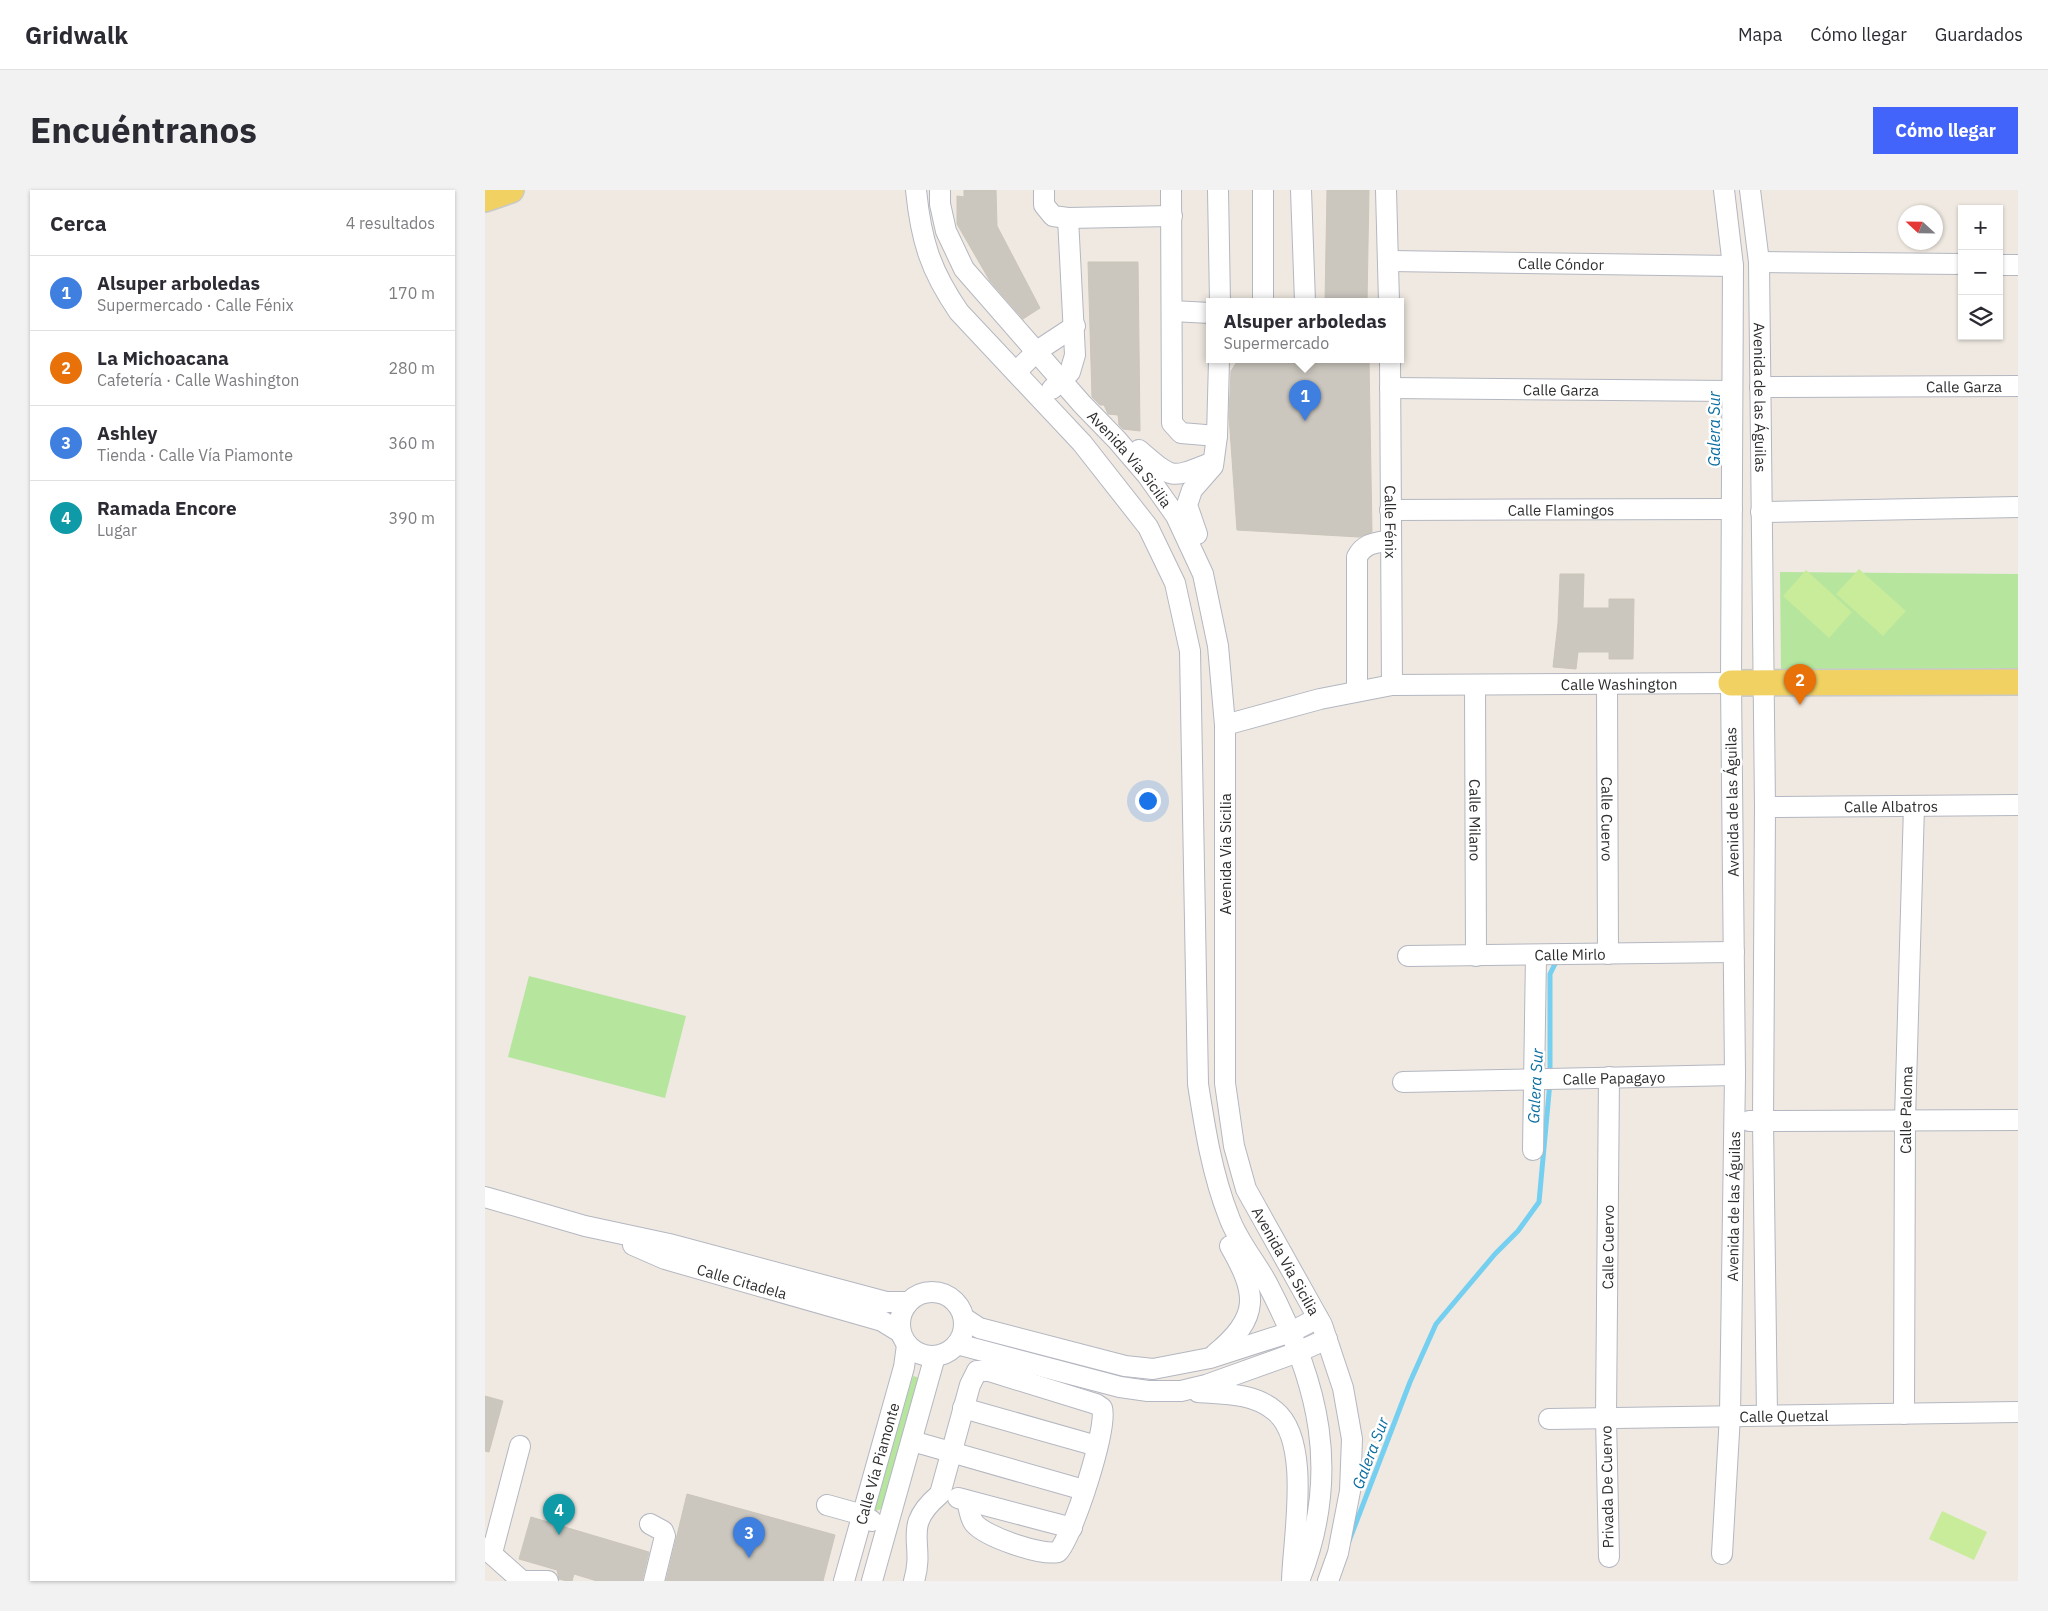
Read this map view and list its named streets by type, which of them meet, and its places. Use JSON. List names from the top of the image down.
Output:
{
  "streets": {
    "main road": ["Calle Washington"],
    "street": [
      "Calle Cóndor",
      "Calle Garza",
      "Avenida de las Águilas",
      "Avenida Via Sicilia",
      "Calle Flamingos",
      "Calle Fénix",
      "Calle Albatros",
      "Calle Cuervo",
      "Calle Milano",
      "Calle Mirlo",
      "Calle Papagayo",
      "Calle Paloma",
      "Calle Citadela",
      "Calle Quetzal",
      "Calle Vía Piamonte",
      "Privada De Cuervo"
    ]
  },
  "crossings": [
    ["Calle Cóndor", "Avenida de las Águilas"],
    ["Calle Garza", "Avenida de las Águilas"],
    ["Calle Garza", "Calle Fénix"],
    ["Avenida de las Águilas", "Calle Flamingos"],
    ["Avenida de las Águilas", "Calle Washington"],
    ["Avenida de las Águilas", "Calle Albatros"],
    ["Avenida de las Águilas", "Calle Mirlo"],
    ["Avenida de las Águilas", "Calle Papagayo"],
    ["Avenida de las Águilas", "Calle Quetzal"],
    ["Avenida Via Sicilia", "Calle Washington"],
    ["Calle Flamingos", "Calle Fénix"],
    ["Calle Fénix", "Calle Washington"],
    ["Calle Washington", "Calle Cuervo"],
    ["Calle Washington", "Calle Milano"],
    ["Calle Albatros", "Calle Paloma"],
    ["Calle Cuervo", "Calle Mirlo"],
    ["Calle Cuervo", "Calle Papagayo"],
    ["Calle Cuervo", "Calle Quetzal"],
    ["Calle Cuervo", "Privada De Cuervo"],
    ["Calle Milano", "Calle Mirlo"],
    ["Calle Paloma", "Calle Quetzal"],
    ["Calle Citadela", "Calle Vía Piamonte"],
    ["Calle Quetzal", "Privada De Cuervo"]
  ],
  "water": ["Galera Sur"],
  "north": "left",
  "page": {
    "header": "Gridwalk",
    "nav": ["Mapa", "Cómo llegar", "Guardados"],
    "title": "Encuéntranos",
    "buttons": "Cómo llegar",
    "heading": ["Cerca", "4 resultados"],
    "map_buttons": ["+", "−"],
    "list": [
      {
        "mark": "1",
        "name": "Alsuper arboledas",
        "note": "Supermercado · Calle Fénix",
        "value": "170 m"
      },
      {
        "mark": "2",
        "name": "La Michoacana",
        "note": "Cafetería · Calle Washington",
        "value": "280 m"
      },
      {
        "mark": "3",
        "name": "Ashley",
        "note": "Tienda · Calle Vía Piamonte",
        "value": "360 m"
      },
      {
        "mark": "4",
        "name": "Ramada Encore",
        "note": "Lugar",
        "value": "390 m"
      }
    ],
    "popup": ["Alsuper arboledas", "Supermercado"],
    "pins": [
      "1",
      "2",
      "4",
      "3"
    ]
  }
}
